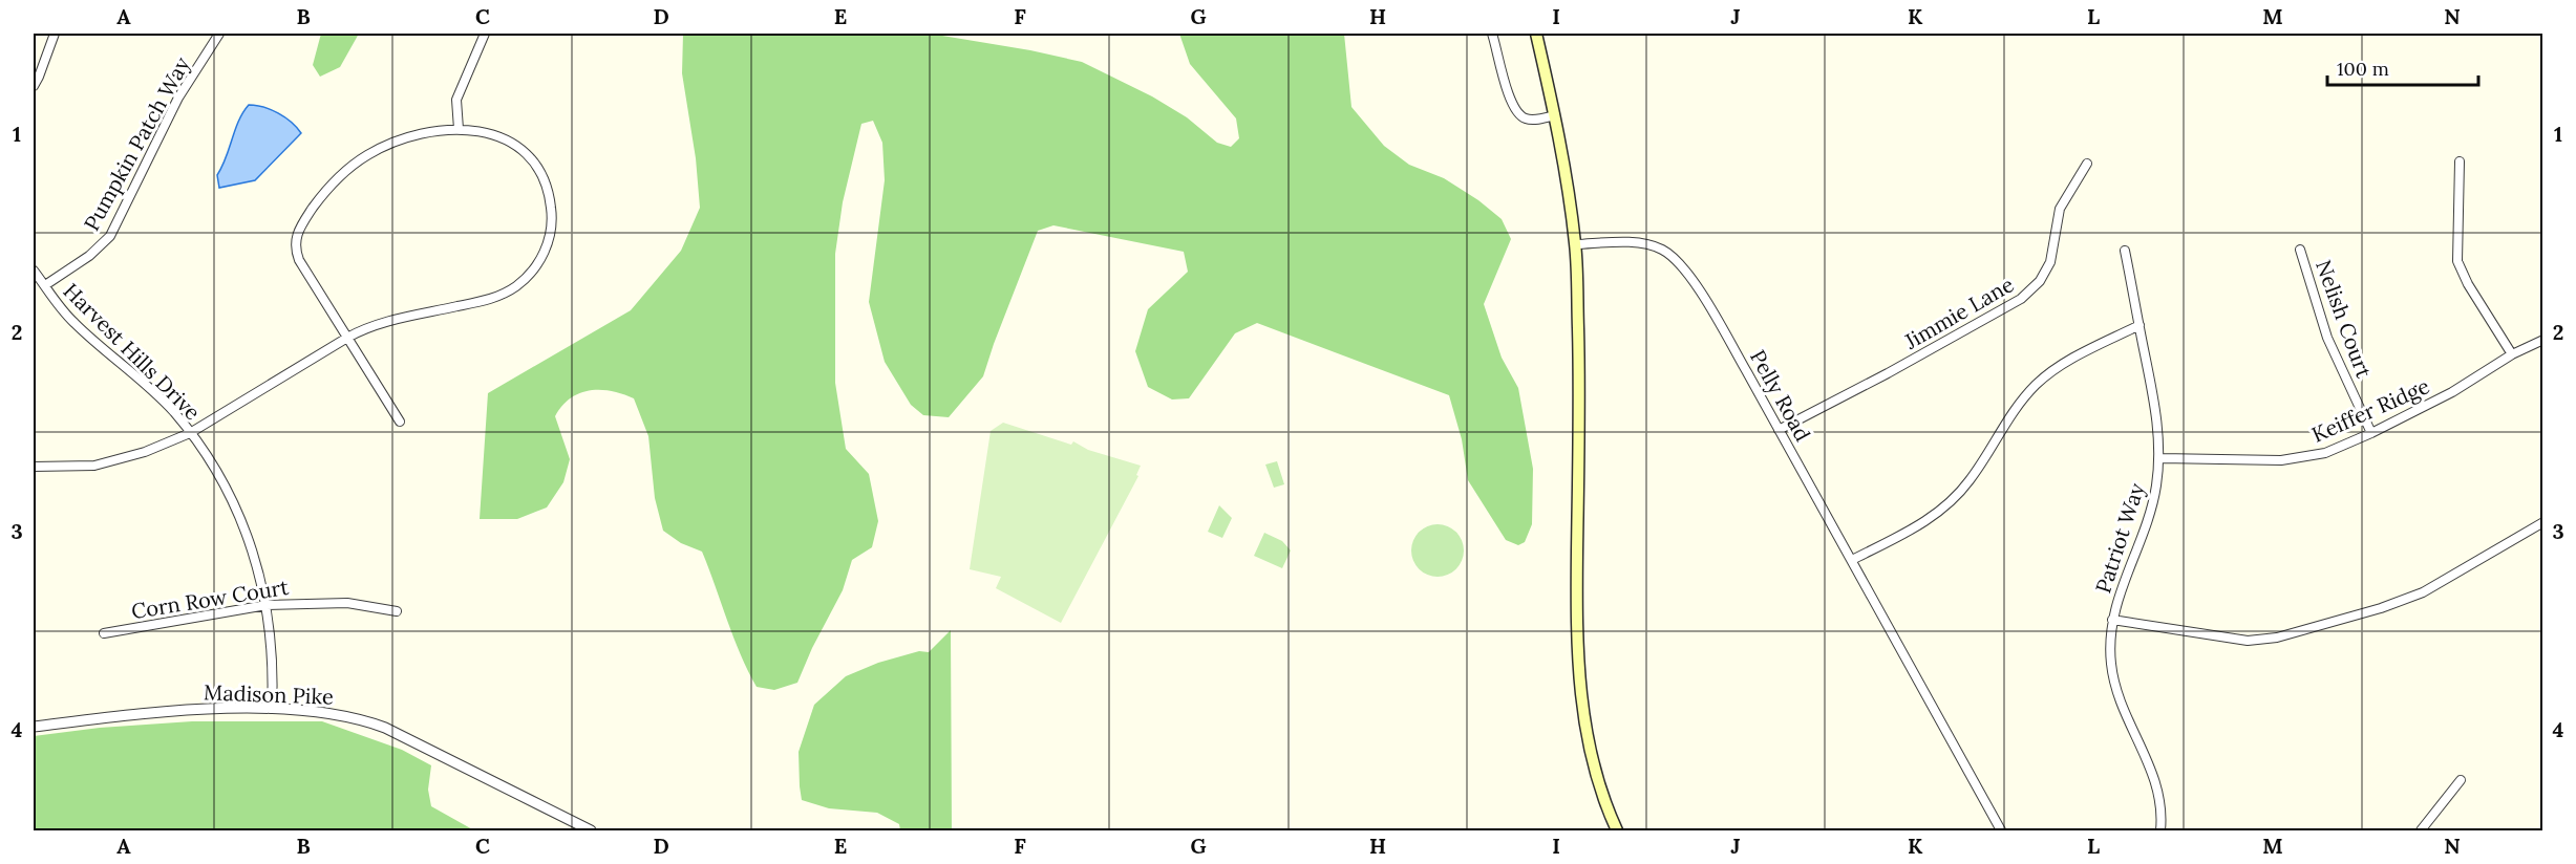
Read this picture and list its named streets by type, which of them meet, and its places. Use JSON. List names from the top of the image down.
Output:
{
  "streets": {
    "street": [
      "Pumpkin Patch Way",
      "Jimmie Lane",
      "Nelish Court",
      "Harvest Hills Drive",
      "Pelly Road",
      "Keiffer Ridge",
      "Patriot Way",
      "Corn Row Court",
      "Madison Pike"
    ]
  },
  "crossings": [
    ["Pumpkin Patch Way", "Harvest Hills Drive"],
    ["Jimmie Lane", "Pelly Road"],
    ["Nelish Court", "Keiffer Ridge"],
    ["Harvest Hills Drive", "Corn Row Court"],
    ["Harvest Hills Drive", "Madison Pike"],
    ["Keiffer Ridge", "Patriot Way"]
  ],
  "scale_bar": "100 m",
  "grid": {
    "columns": [
      "A",
      "B",
      "C",
      "D",
      "E",
      "F",
      "G",
      "H",
      "I",
      "J",
      "K",
      "L",
      "M",
      "N"
    ],
    "rows": [
      "1",
      "2",
      "3",
      "4"
    ]
  }
}
